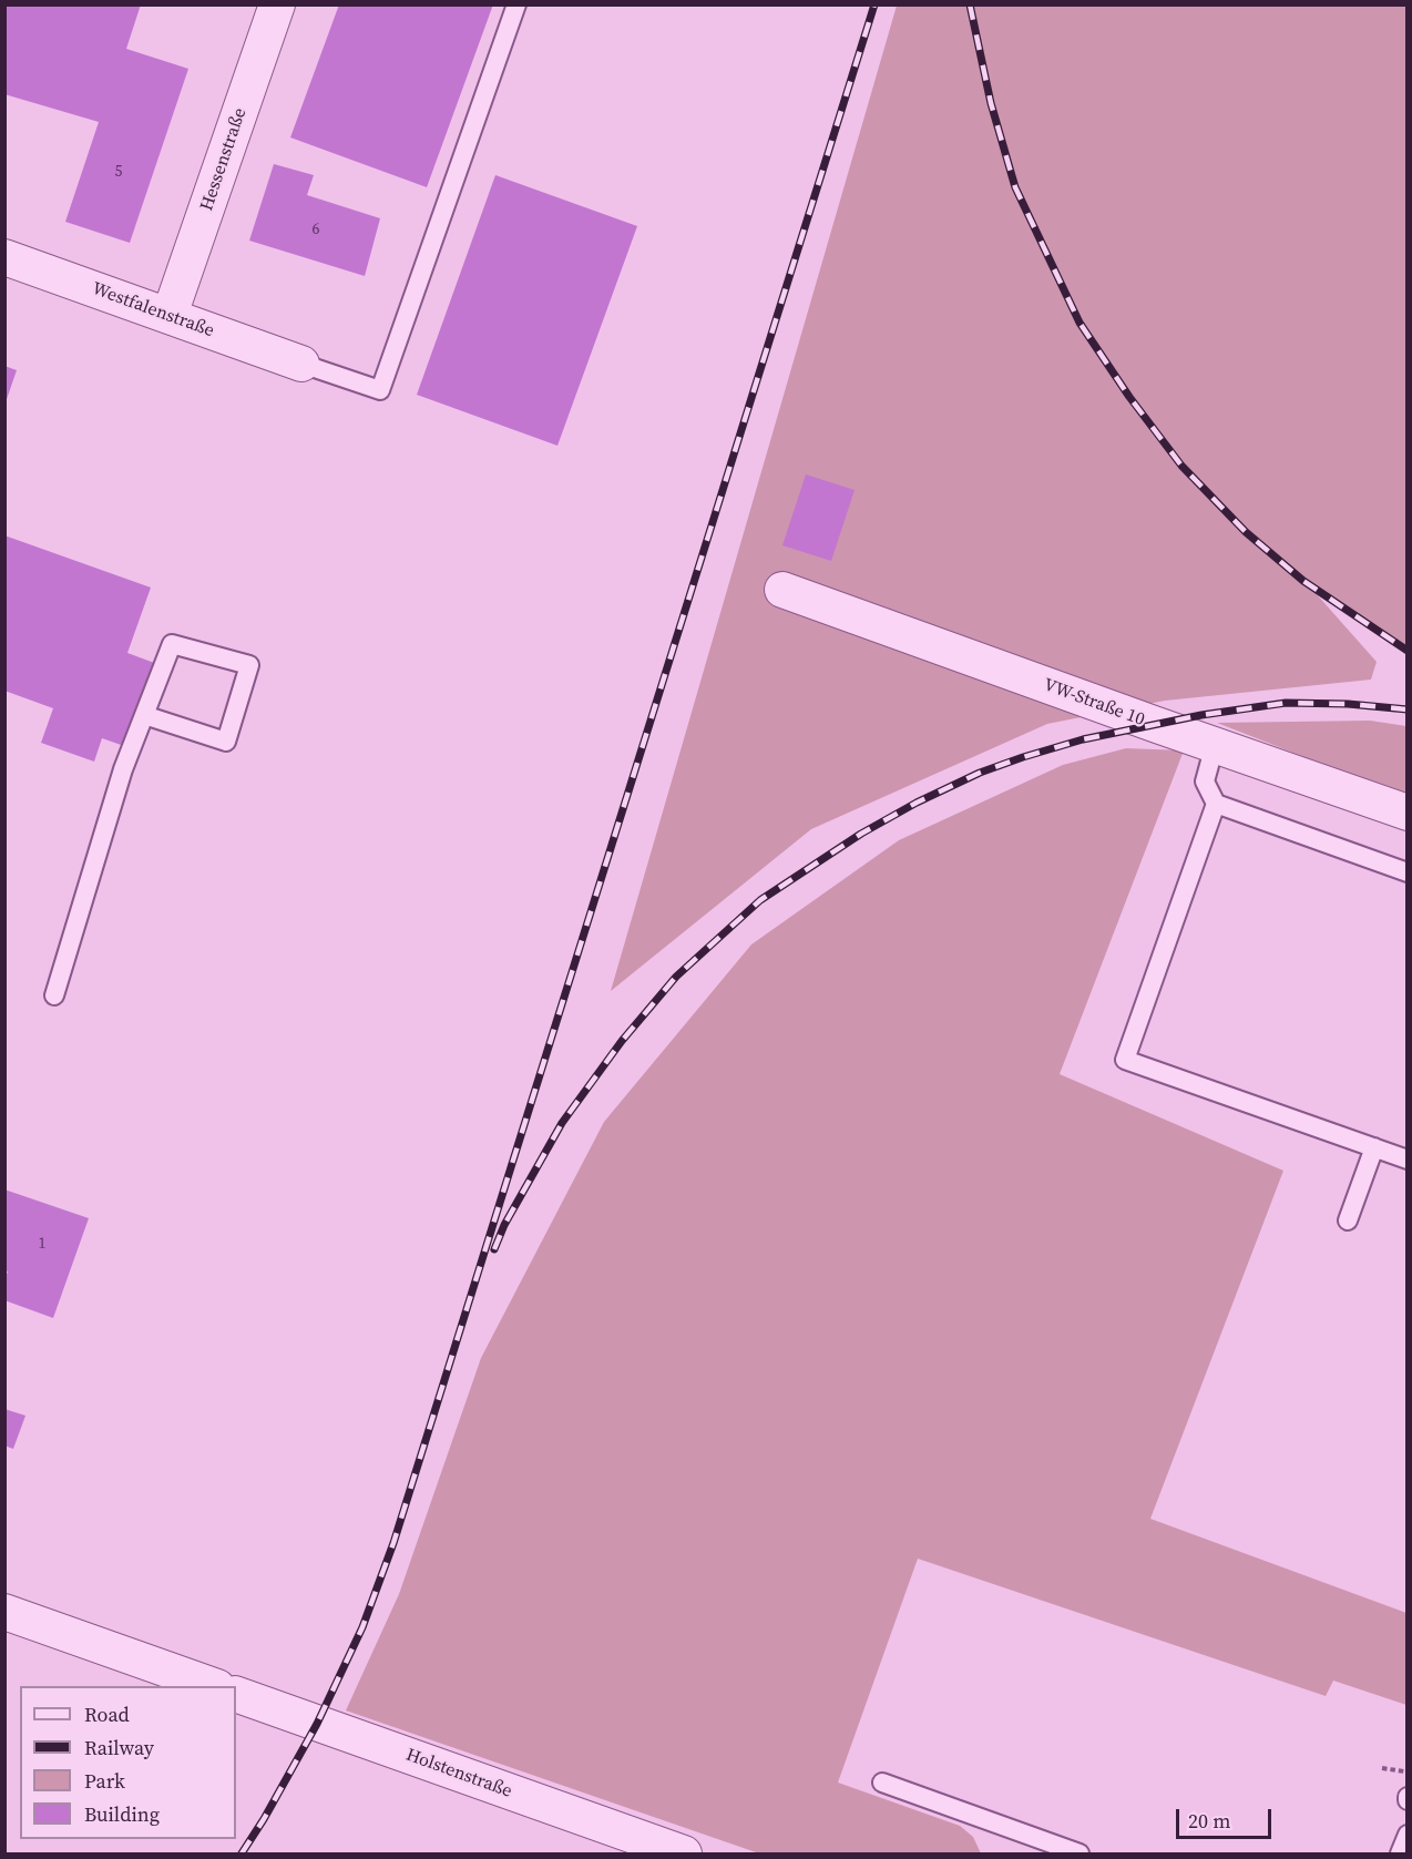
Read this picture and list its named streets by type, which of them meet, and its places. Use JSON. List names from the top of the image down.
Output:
{
  "streets": {
    "street": [
      "Hessenstraße",
      "Westfalenstraße",
      "VW-Straße 10",
      "Holstenstraße"
    ]
  },
  "crossings": [
    ["Hessenstraße", "Westfalenstraße"]
  ],
  "house_numbers": ["5", "6", "1"],
  "legend": [
    "Road",
    "Railway",
    "Park",
    "Building"
  ],
  "scale_bar": "20 m"
}
